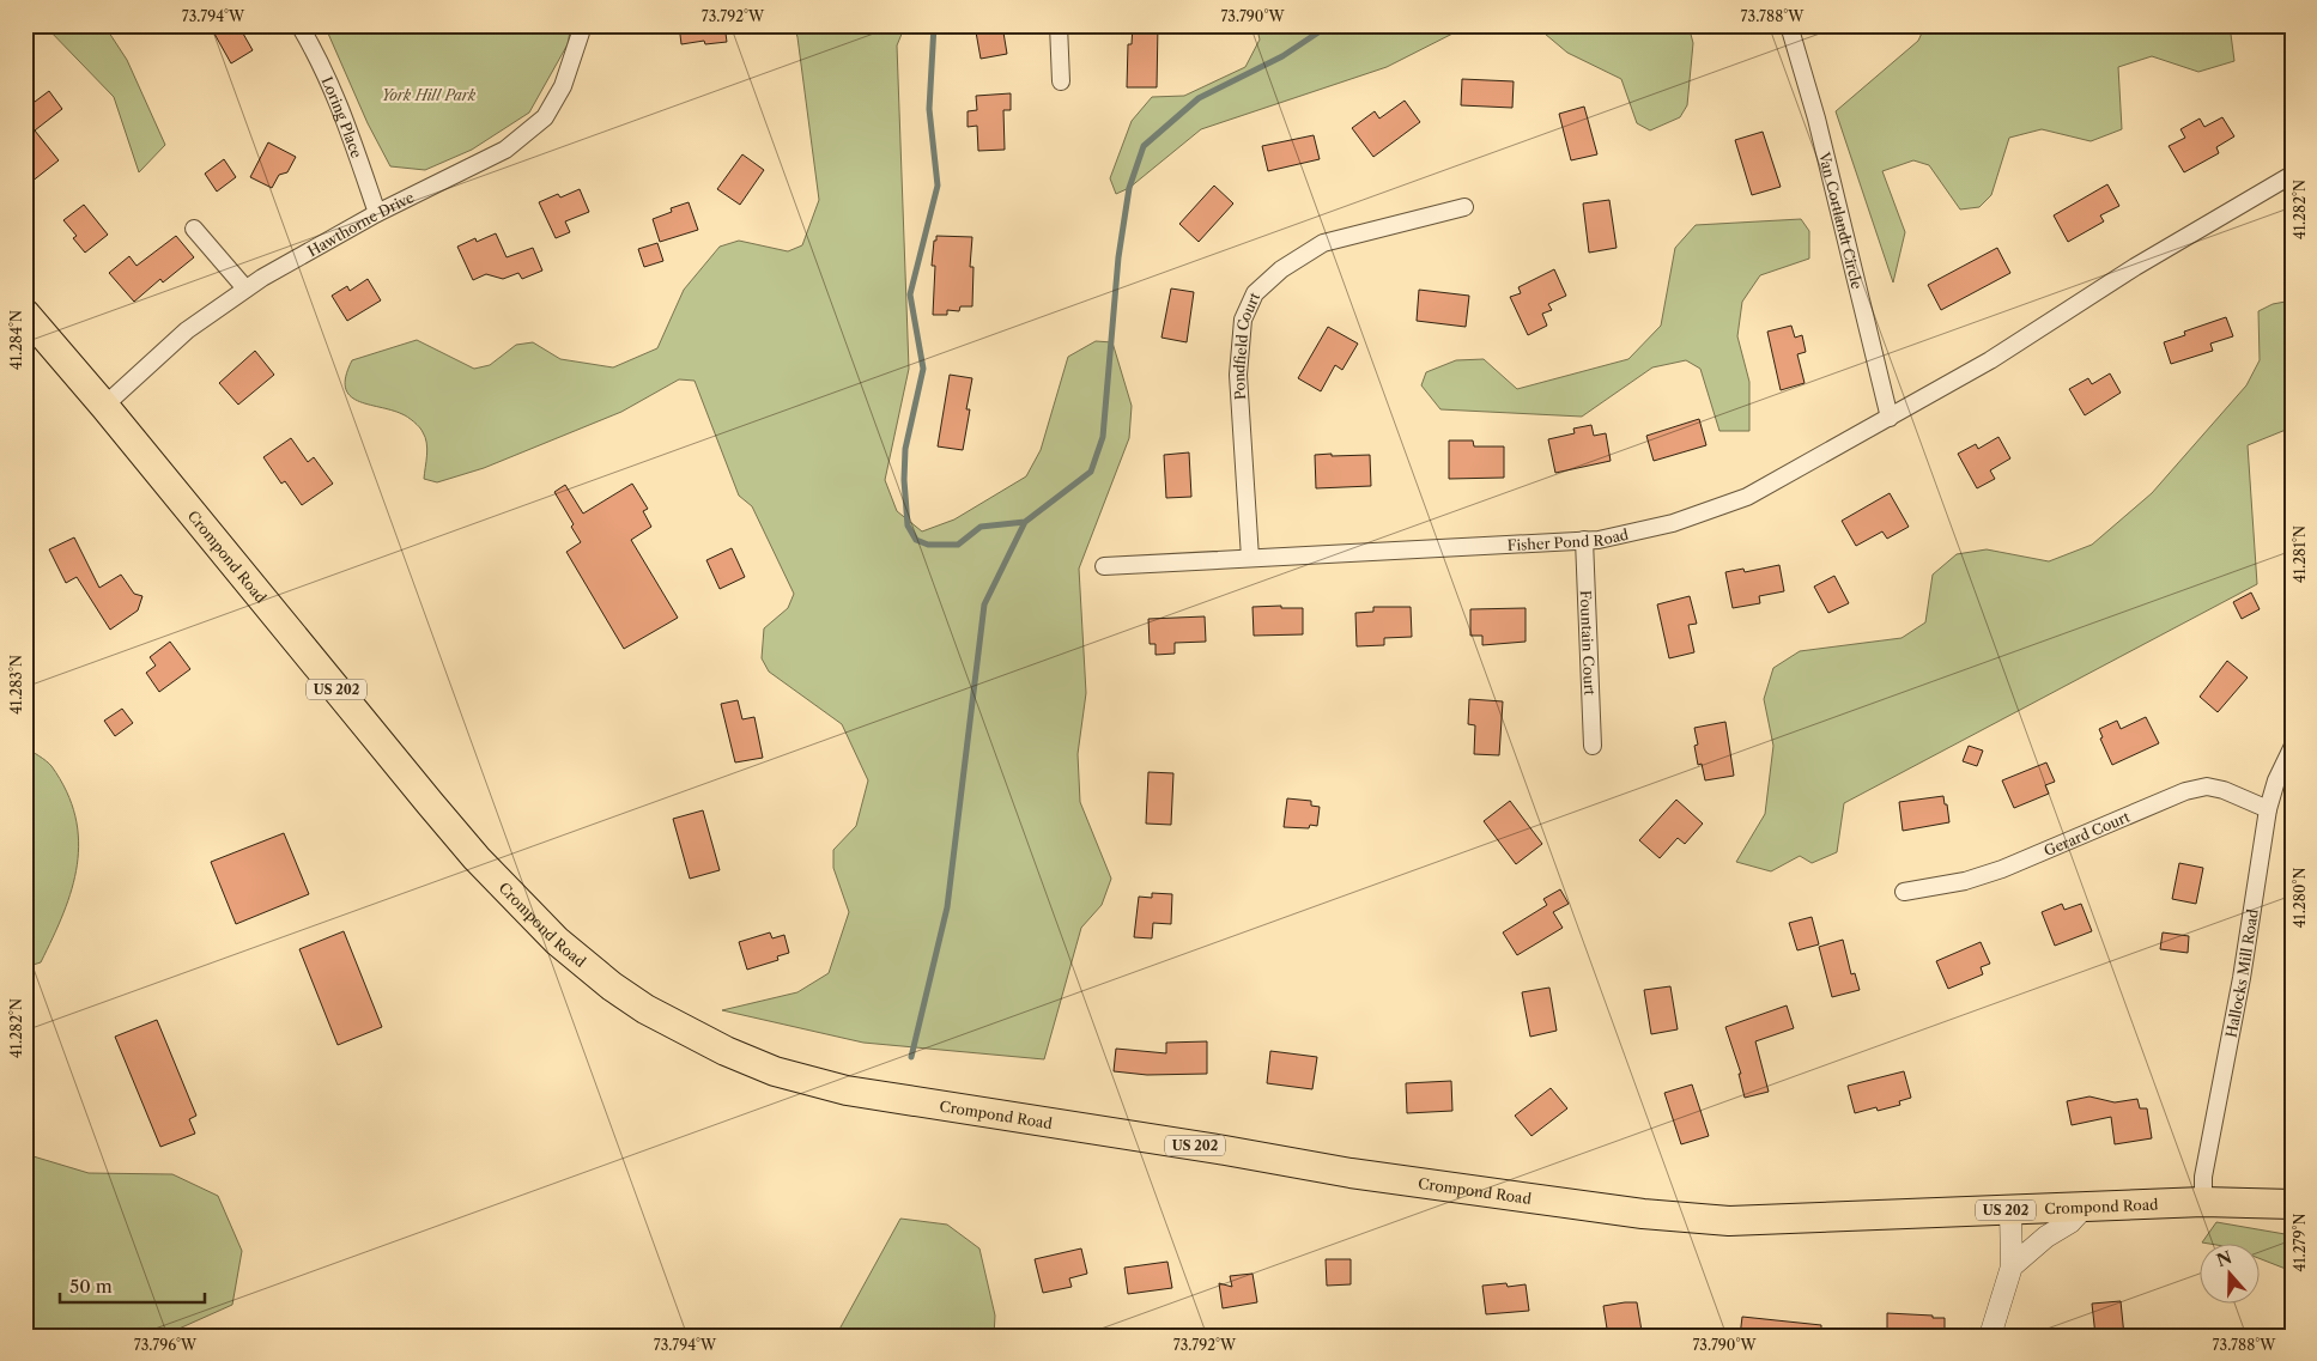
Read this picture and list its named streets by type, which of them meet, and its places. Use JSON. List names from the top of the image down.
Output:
{
  "streets": {
    "highway": ["Crompond Road", "US 202"],
    "street": [
      "Loring Place",
      "Van Cortlandt Circle",
      "Hawthorne Drive",
      "Pondfield Court",
      "Fisher Pond Road",
      "Fountain Court",
      "Gerard Court",
      "Hallocks Mill Road"
    ]
  },
  "crossings": [
    ["Loring Place", "Hawthorne Drive"],
    ["Van Cortlandt Circle", "Fisher Pond Road"],
    ["Hawthorne Drive", "Crompond Road"],
    ["Pondfield Court", "Fisher Pond Road"],
    ["Fisher Pond Road", "Fountain Court"],
    ["Crompond Road", "Hallocks Mill Road"],
    ["Gerard Court", "Hallocks Mill Road"]
  ],
  "parks": ["York Hill Park"],
  "scale_bar": "50 m",
  "north": "top",
  "coordinates": [
    "73.794°W",
    "73.792°W",
    "73.790°W",
    "73.788°W",
    "41.282°N",
    "41.284°N",
    "41.281°N",
    "41.283°N",
    "41.280°N",
    "41.279°N",
    "73.796°W"
  ]
}
